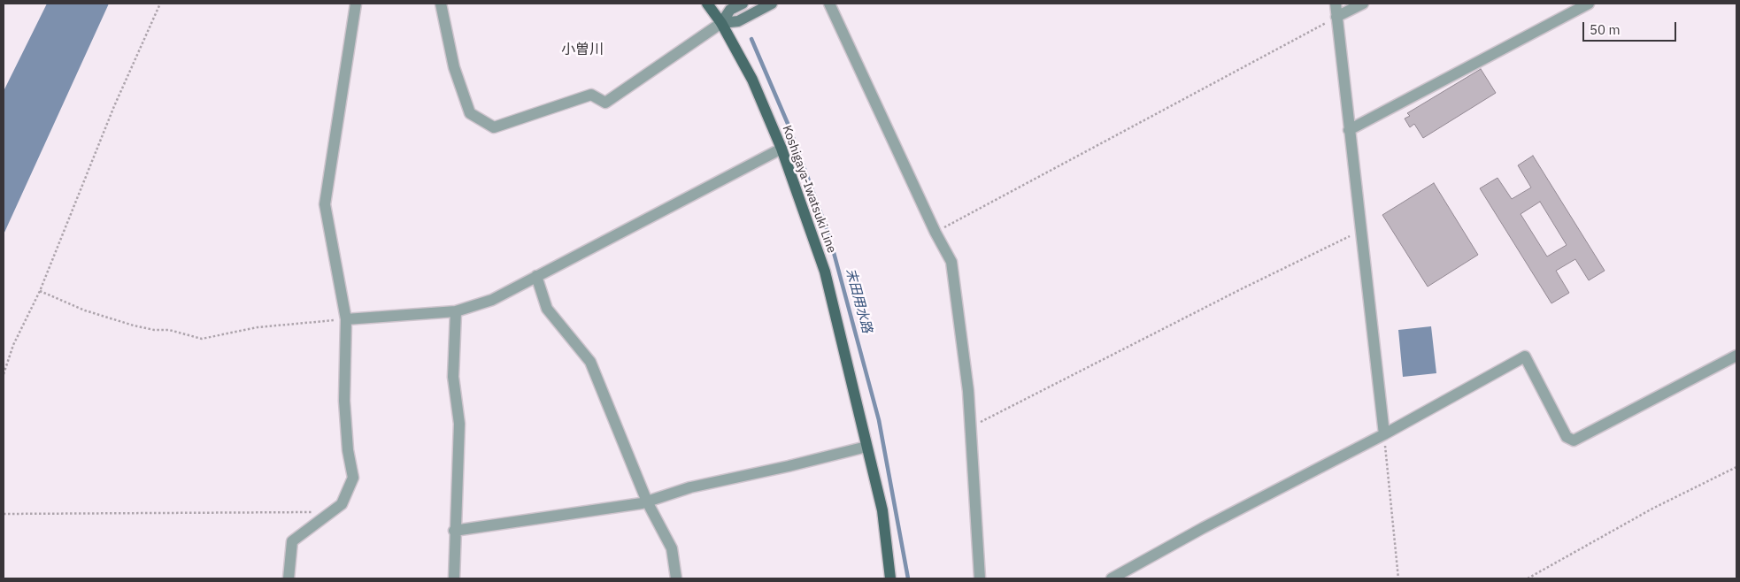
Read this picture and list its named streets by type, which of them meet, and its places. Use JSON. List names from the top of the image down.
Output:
{
  "streets": {
    "main road": ["Koshigaya-Iwatsuki Line"]
  },
  "districts": ["小曽川"],
  "water": ["末田用水路"],
  "scale_bar": "50 m"
}
